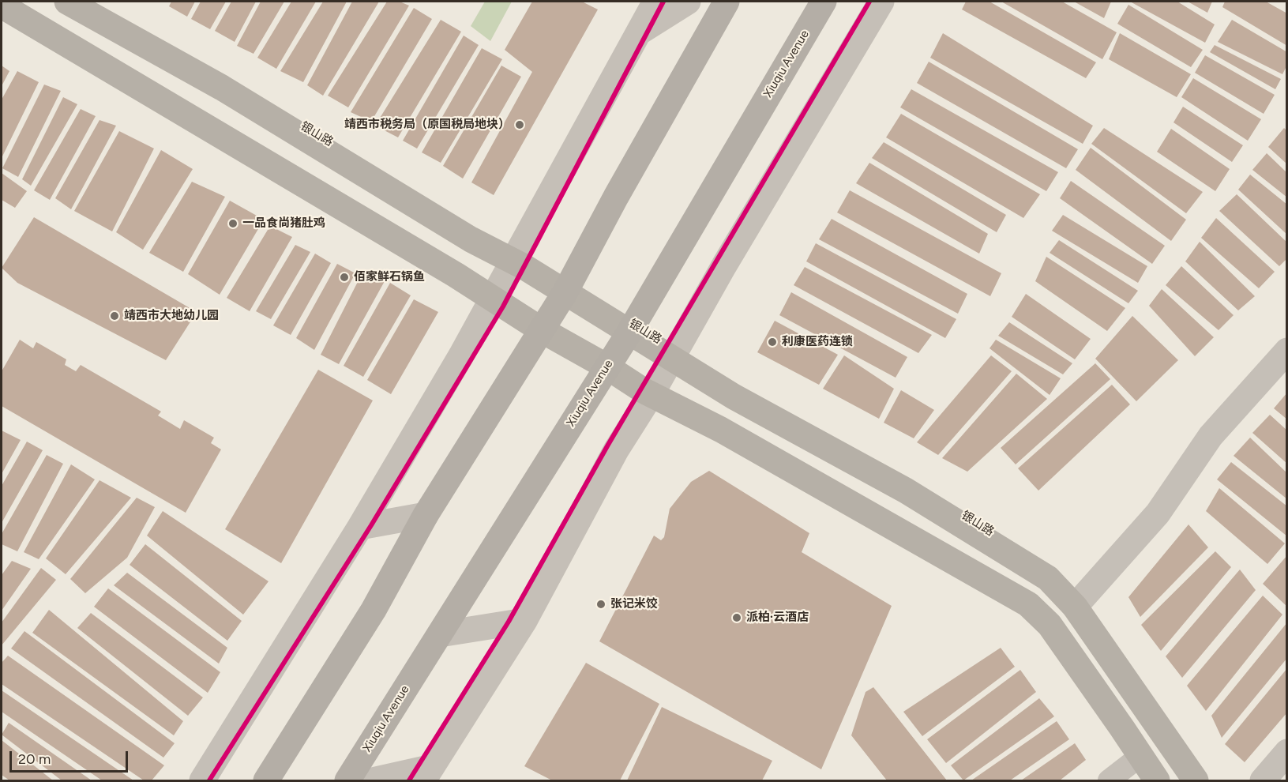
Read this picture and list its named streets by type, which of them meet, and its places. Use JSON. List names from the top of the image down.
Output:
{
  "streets": {
    "main road": ["Xiuqiu Avenue", "银山路"]
  },
  "crossings": [
    ["Xiuqiu Avenue", "银山路"]
  ],
  "places": [
    "靖西市税务局（原国税局地块）",
    "一品食尚猪肚鸡",
    "佰家鲜石锅鱼",
    "靖西市大地幼儿园",
    "利康医药连锁",
    "张记米饺",
    "派柏·云酒店"
  ],
  "scale_bar": "20 m"
}
